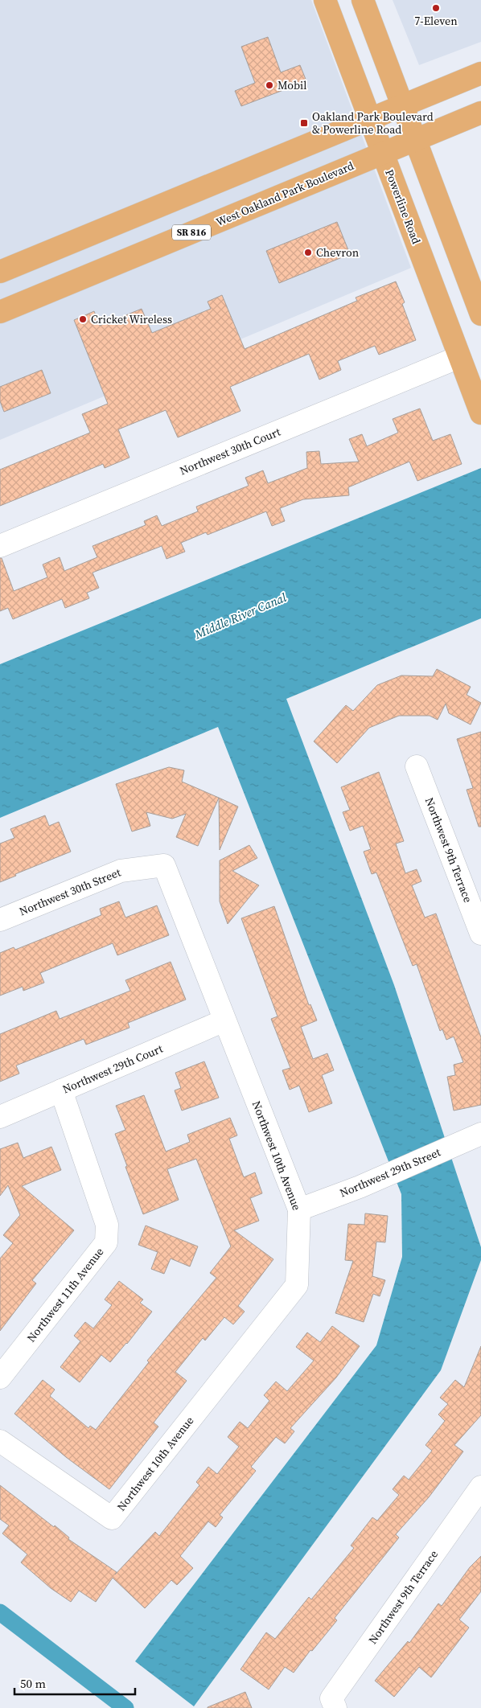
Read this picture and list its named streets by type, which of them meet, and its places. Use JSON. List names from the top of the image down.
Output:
{
  "streets": {
    "main road": ["West Oakland Park Boulevard", "Powerline Road", "SR 816"],
    "street": [
      "Northwest 30th Court",
      "Northwest 9th Terrace",
      "Northwest 30th Street",
      "Northwest 29th Court",
      "Northwest 10th Avenue",
      "Northwest 29th Street",
      "Northwest 11th Avenue"
    ]
  },
  "crossings": [
    ["West Oakland Park Boulevard", "Powerline Road"],
    ["Powerline Road", "Northwest 30th Court"],
    ["Northwest 30th Street", "Northwest 10th Avenue"],
    ["Northwest 29th Court", "Northwest 10th Avenue"],
    ["Northwest 29th Court", "Northwest 11th Avenue"],
    ["Northwest 10th Avenue", "Northwest 29th Street"]
  ],
  "water": ["Middle River Canal"],
  "places": {
    "other": [
      "7-Eleven",
      "Mobil",
      "Chevron",
      "Cricket Wireless"
    ],
    "transit": ["Oakland Park Boulevard & Powerline Road"]
  },
  "scale_bar": "50 m"
}
